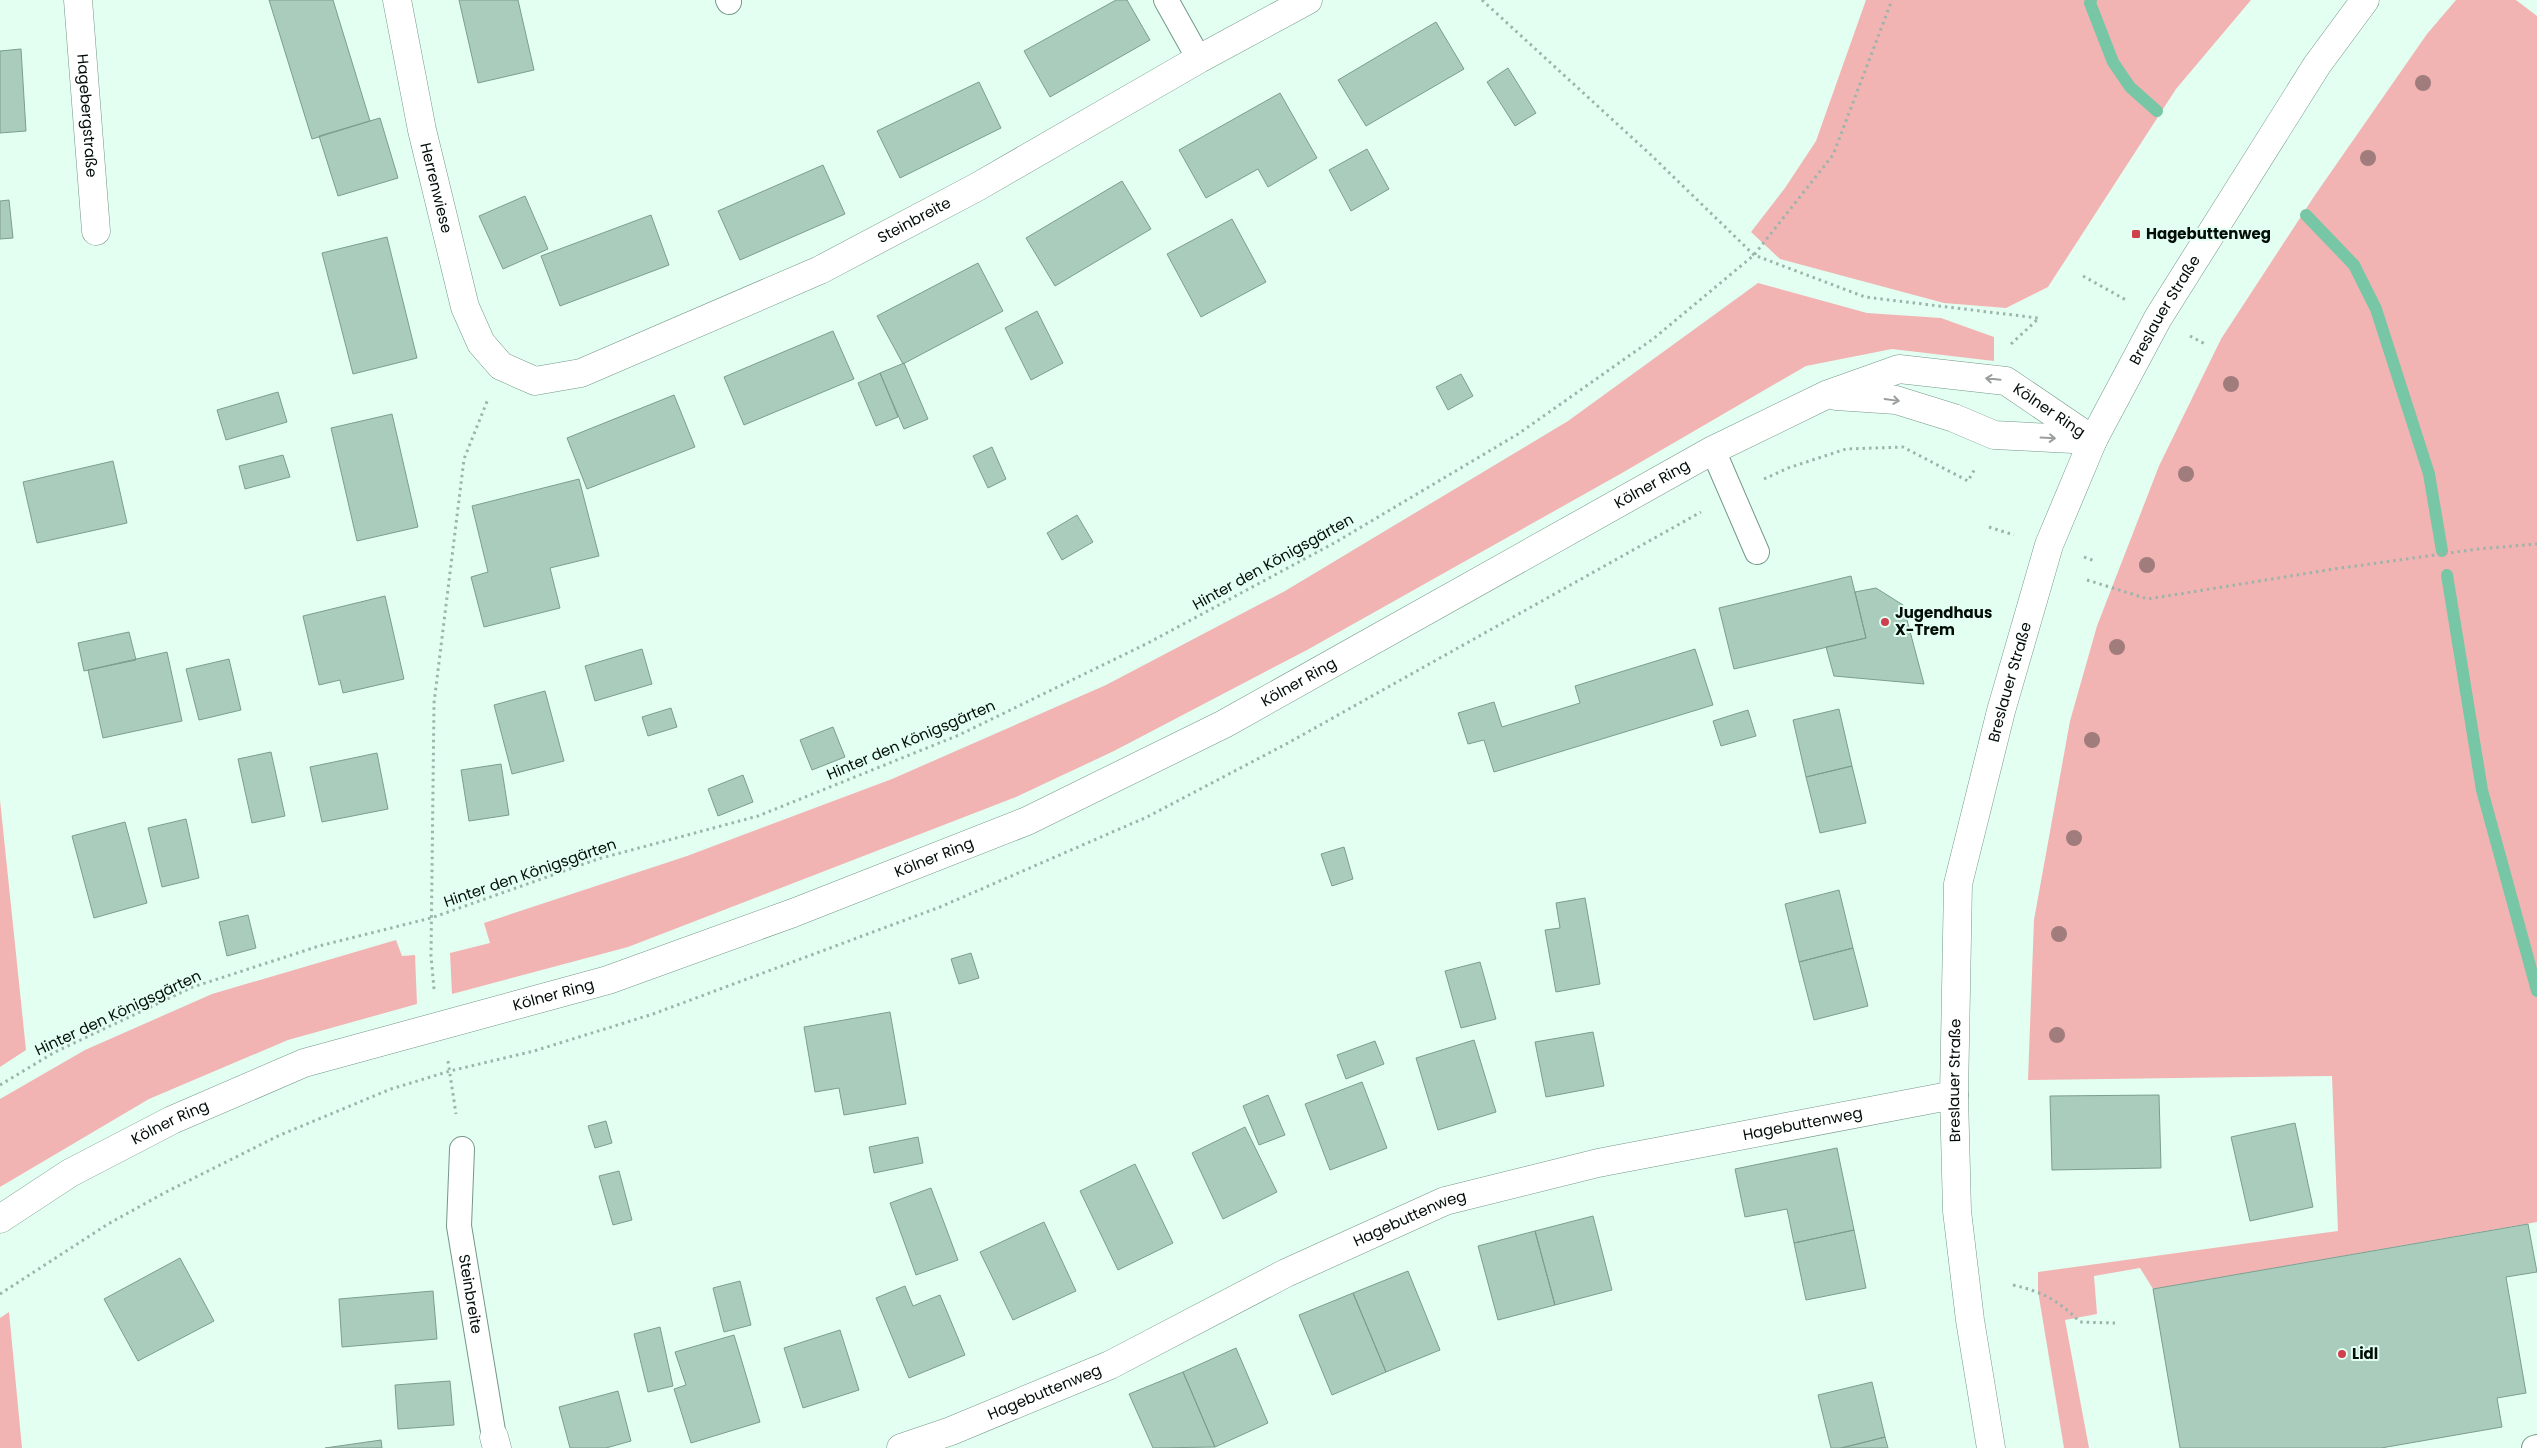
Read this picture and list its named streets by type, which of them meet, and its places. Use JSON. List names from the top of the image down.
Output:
{
  "streets": {
    "street": [
      "Hagebergstraße",
      "Herrenwiese",
      "Steinbreite",
      "Breslauer Straße",
      "Kölner Ring",
      "Hagebuttenweg"
    ],
    "path": ["Hinter den Königsgärten"]
  },
  "crossings": [
    ["Herrenwiese", "Steinbreite"],
    ["Breslauer Straße", "Kölner Ring"],
    ["Breslauer Straße", "Hagebuttenweg"]
  ],
  "places": {
    "transit": ["Hagebuttenweg"],
    "other": ["Jugendhaus X-Trem", "Lidl"]
  }
}
